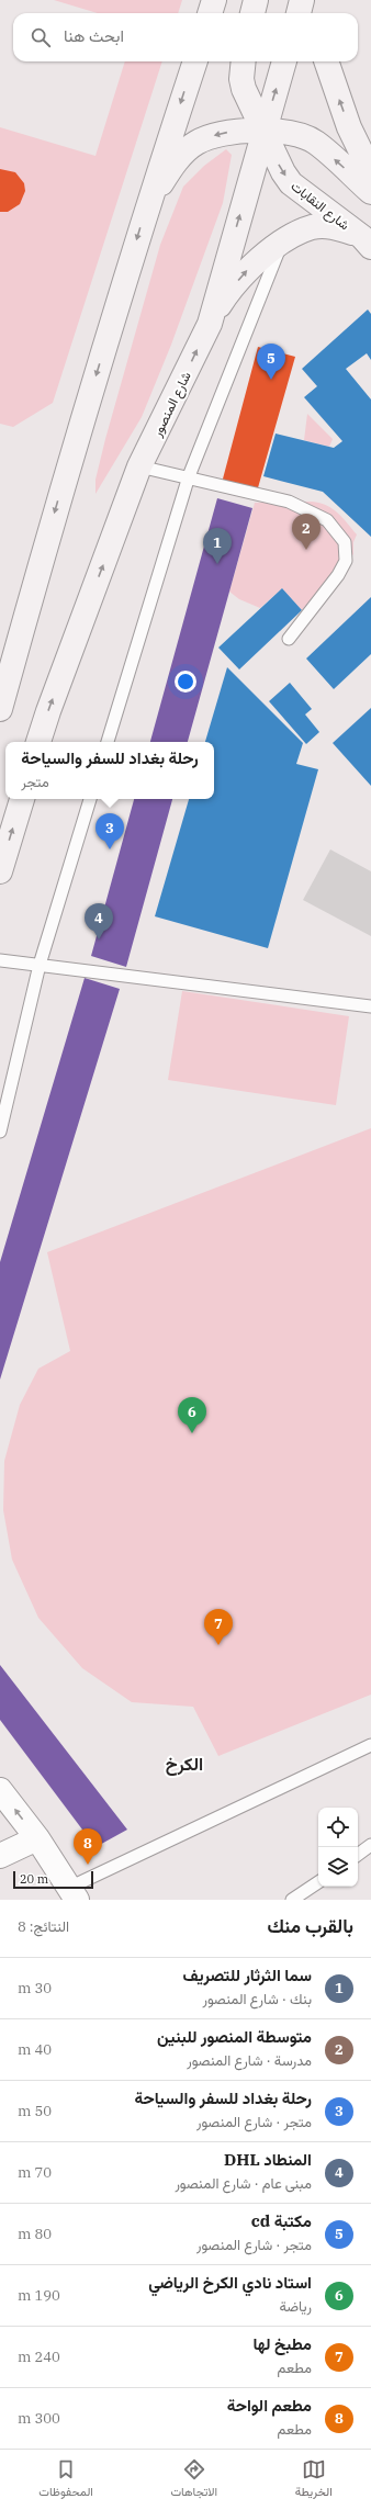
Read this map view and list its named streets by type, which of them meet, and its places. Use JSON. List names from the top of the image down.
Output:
{
  "streets": {
    "main road": ["شارع النقابات", "شارع المنصور"]
  },
  "crossings": [
    ["شارع النقابات", "شارع المنصور"]
  ],
  "districts": ["الكرخ"],
  "scale_bar": "20 m",
  "page": {
    "search": "ابحث هنا",
    "pins": [
      "5",
      "2",
      "1",
      "3",
      "4",
      "6",
      "7",
      "8"
    ],
    "popup": ["رحلة بغداد للسفر والسياحة", "متجر"],
    "scale": "20 m",
    "heading": ["بالقرب منك", "النتائج: 8"],
    "list": [
      {
        "mark": "1",
        "name": "سما الثرثار للتصريف",
        "note": "بنك · شارع المنصور",
        "value": "30 m"
      },
      {
        "mark": "2",
        "name": "متوسطة المنصور للبنين",
        "note": "مدرسة · شارع المنصور",
        "value": "40 m"
      },
      {
        "mark": "3",
        "name": "رحلة بغداد للسفر والسياحة",
        "note": "متجر · شارع المنصور",
        "value": "50 m"
      },
      {
        "mark": "4",
        "name": "المنطاد DHL",
        "note": "مبنى عام · شارع المنصور",
        "value": "70 m"
      },
      {
        "mark": "5",
        "name": "مكتبة cd",
        "note": "متجر · شارع المنصور",
        "value": "80 m"
      },
      {
        "mark": "6",
        "name": "استاد نادي الكرخ الرياضي",
        "note": "رياضة",
        "value": "190 m"
      },
      {
        "mark": "7",
        "name": "مطبخ لها",
        "note": "مطعم",
        "value": "240 m"
      },
      {
        "mark": "8",
        "name": "مطعم الواحة",
        "note": "مطعم",
        "value": "300 m"
      }
    ],
    "nav": ["الخريطة", "الاتجاهات", "المحفوظات"]
  }
}
